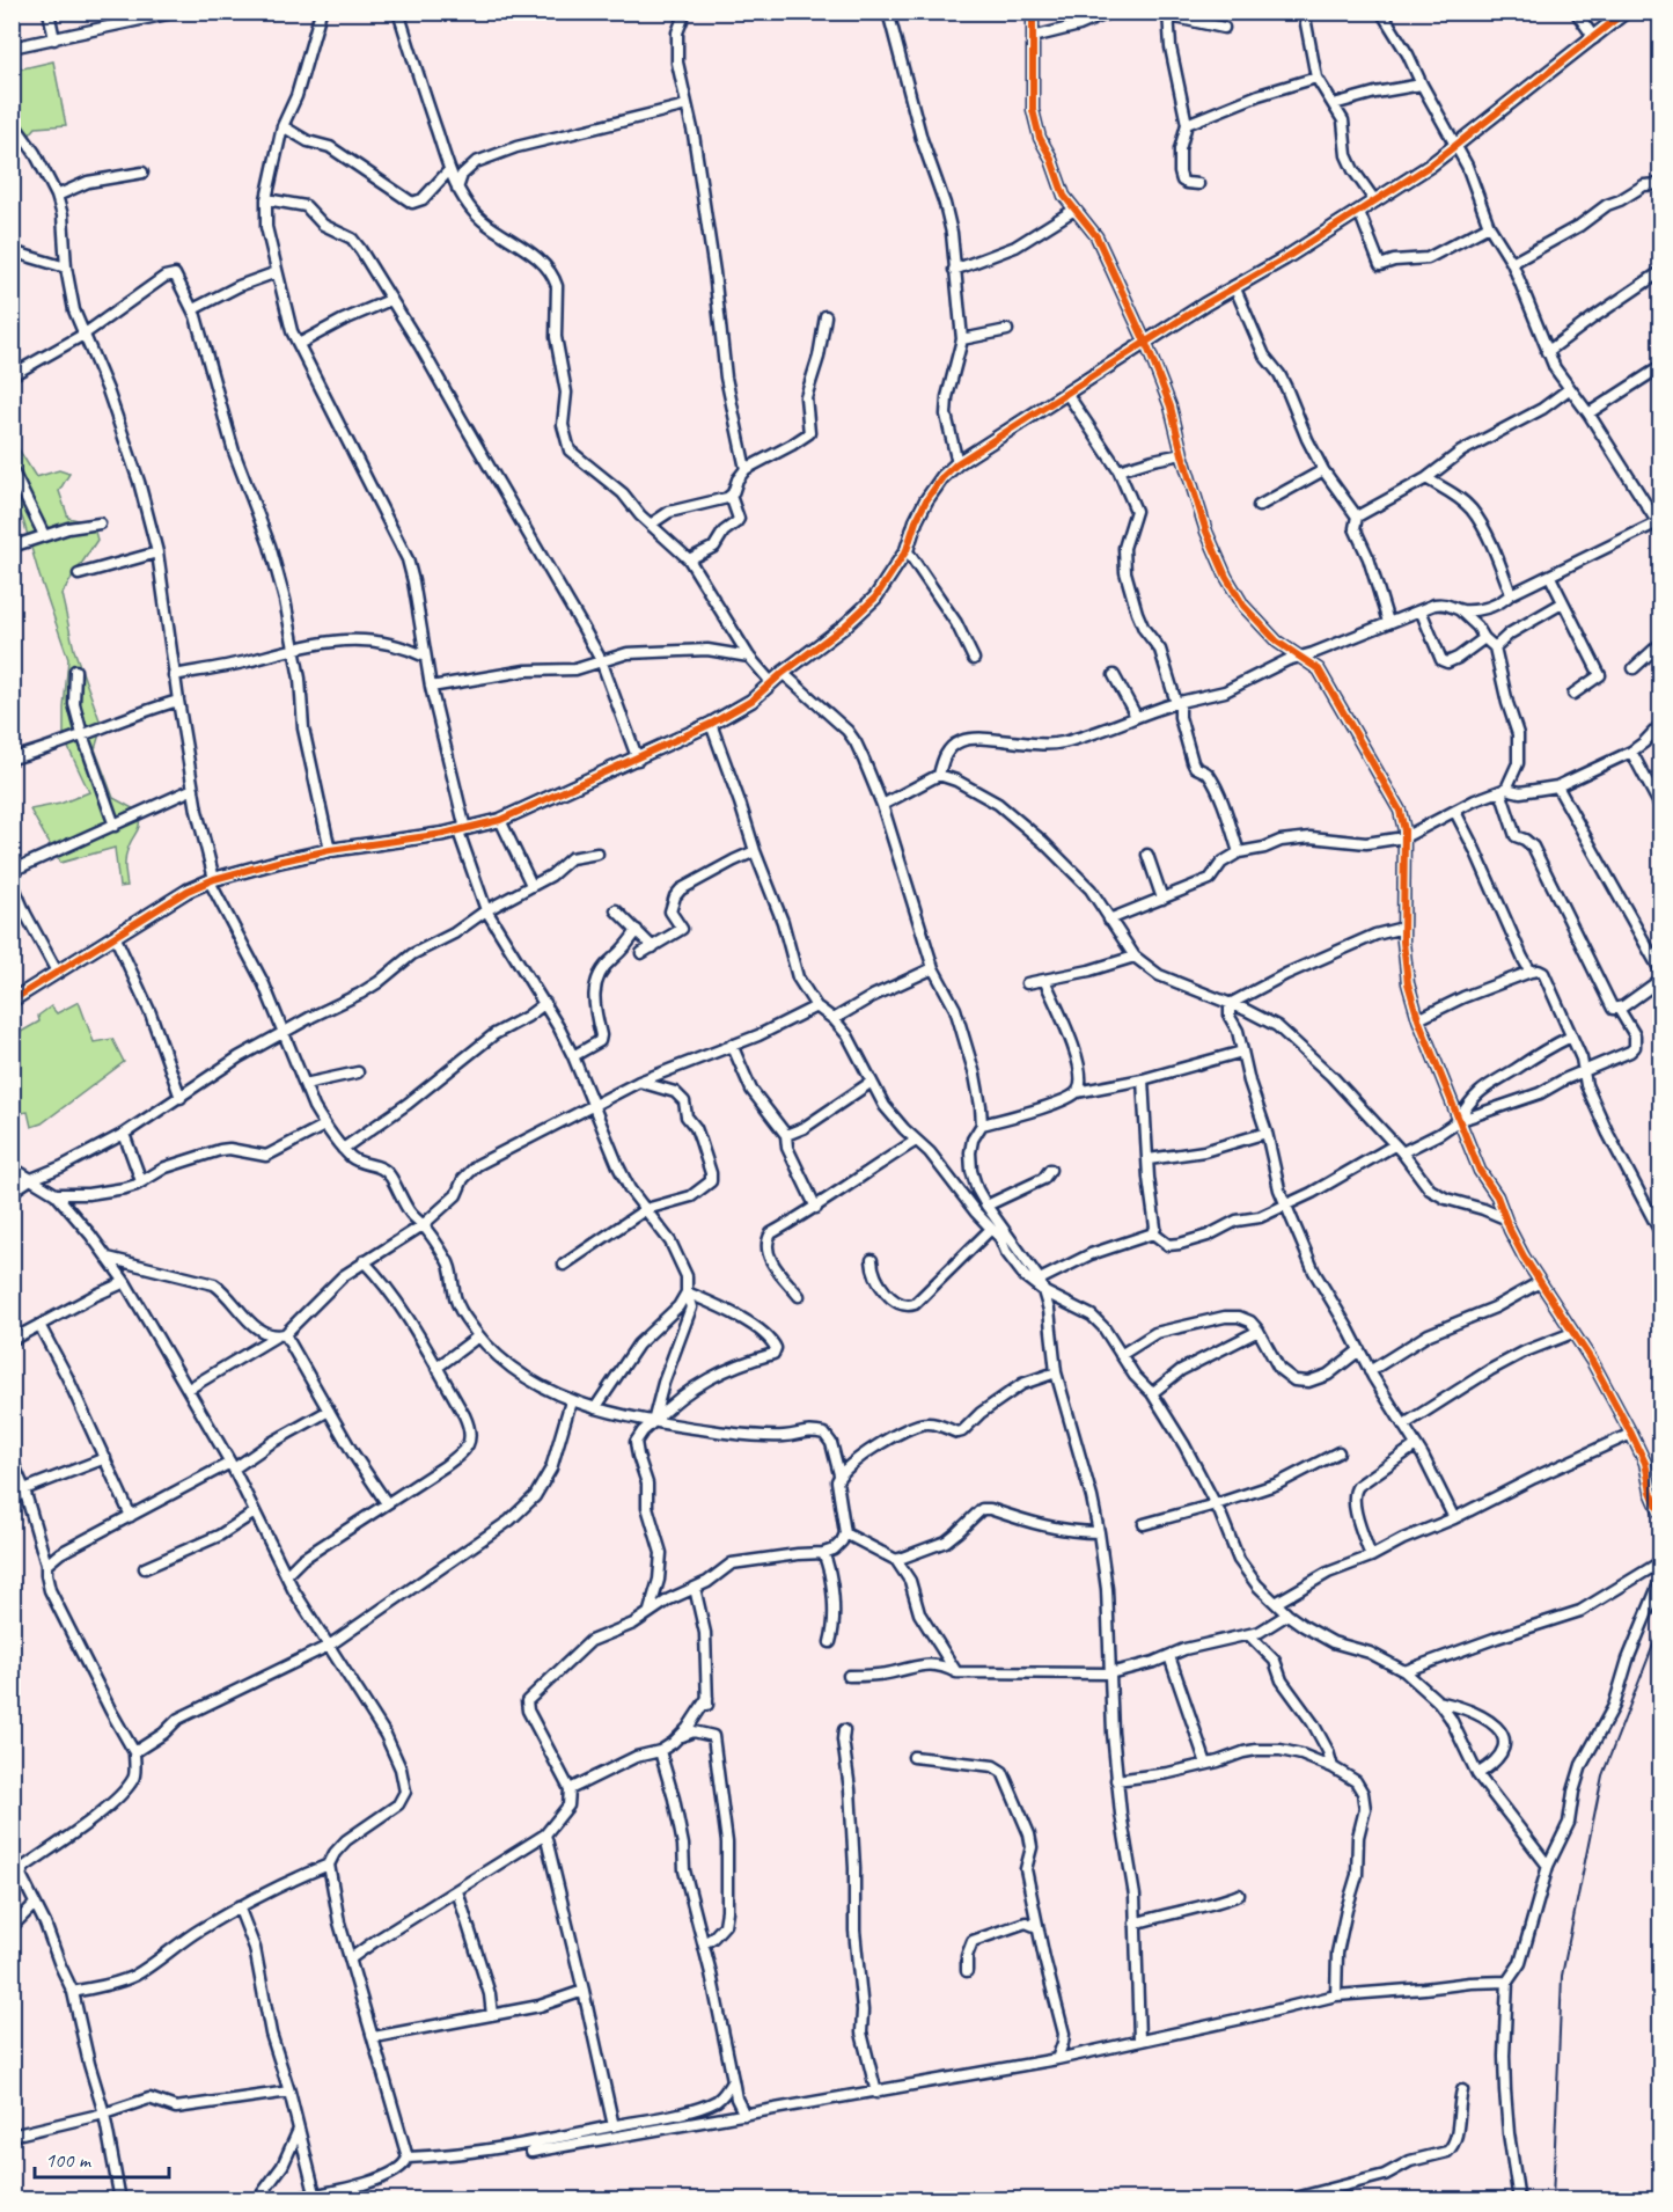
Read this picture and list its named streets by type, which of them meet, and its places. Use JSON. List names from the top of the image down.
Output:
{
  "scale_bar": "100 m"
}
